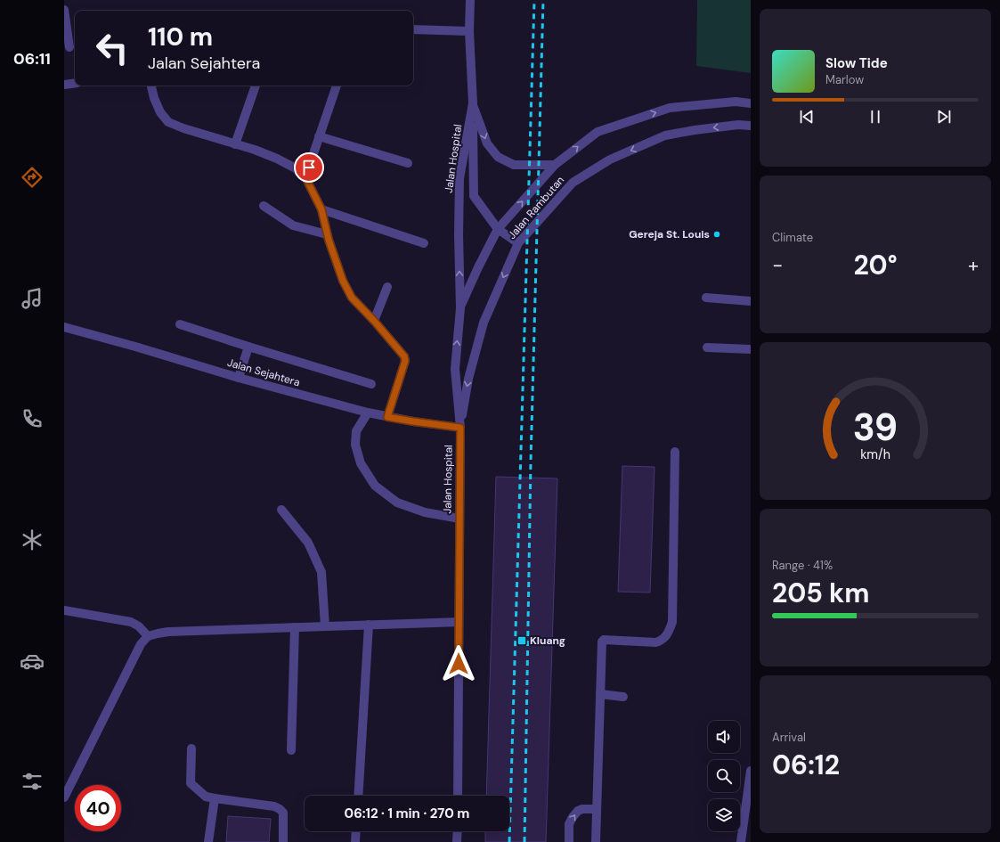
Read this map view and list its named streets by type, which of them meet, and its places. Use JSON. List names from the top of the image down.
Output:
{
  "streets": {
    "street": ["Jalan Hospital", "Jalan Rambutan", "Jalan Sejahtera"]
  },
  "crossings": [
    ["Jalan Hospital", "Jalan Rambutan"],
    ["Jalan Hospital", "Jalan Sejahtera"],
    ["Jalan Rambutan", "Jalan Sejahtera"]
  ],
  "places": {
    "other": ["Gereja St. Louis"],
    "transit": ["Kluang"]
  },
  "page": {
    "tabs": "06:11",
    "turn": ["110 m", "Jalan Sejahtera"],
    "song": ["Slow Tide", "Marlow"],
    "tile": [
      "Climate",
      ["Range · 41%", "205 km"],
      ["Arrival", "06:12"]
    ],
    "heat": ["−", "20°", "+"],
    "limit": "40",
    "trip": "06:12 · 1 min · 270 m",
    "gauge": ["39", "km/h"]
  }
}
